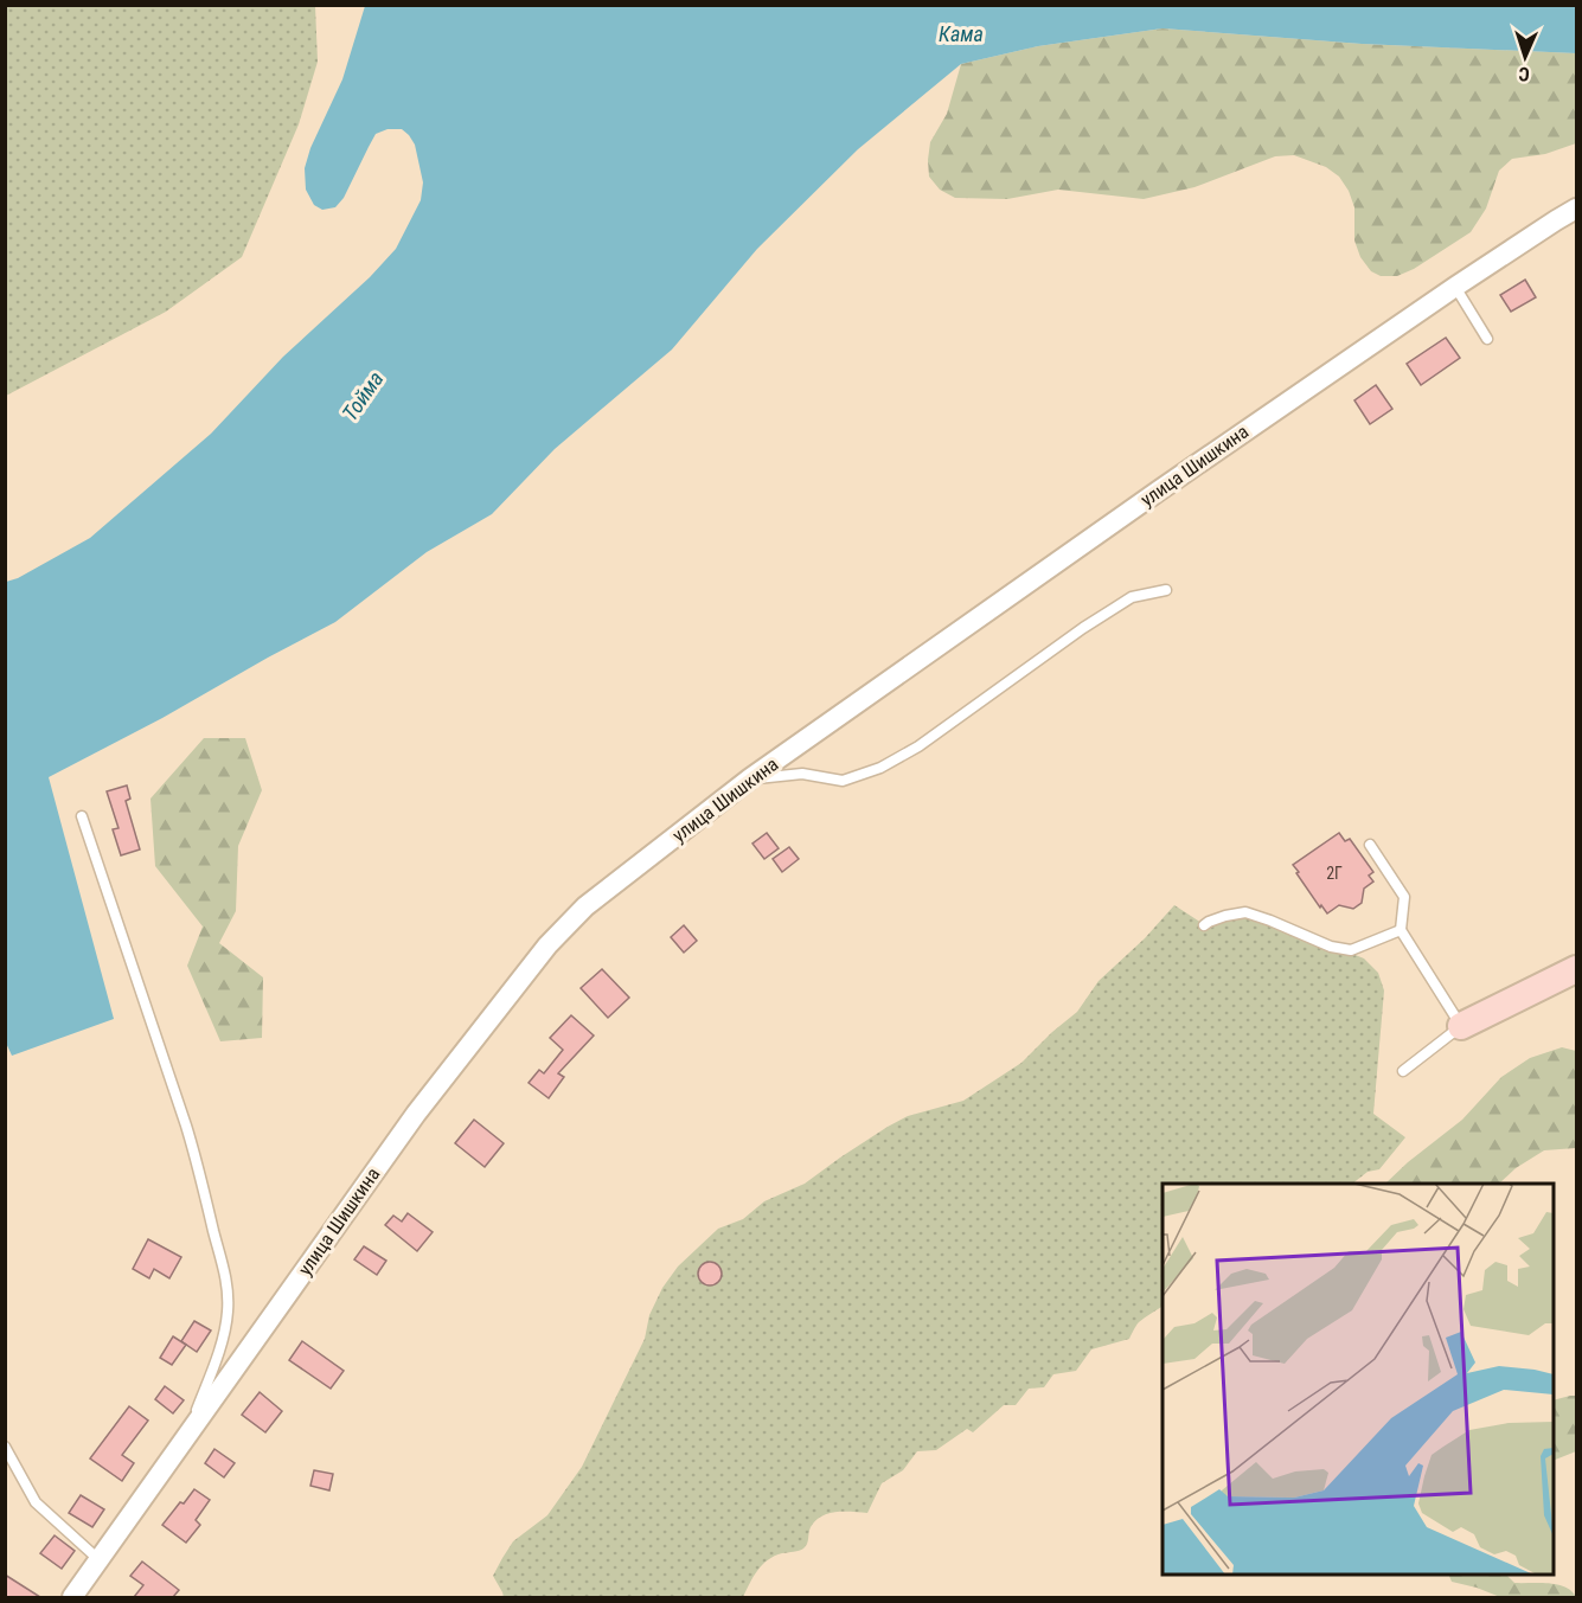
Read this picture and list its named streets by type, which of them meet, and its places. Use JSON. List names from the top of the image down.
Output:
{
  "streets": {
    "street": ["улица Шишкина"]
  },
  "water": ["Кама", "Тойма"],
  "house_numbers": ["2Г"],
  "north": "bottom"
}
